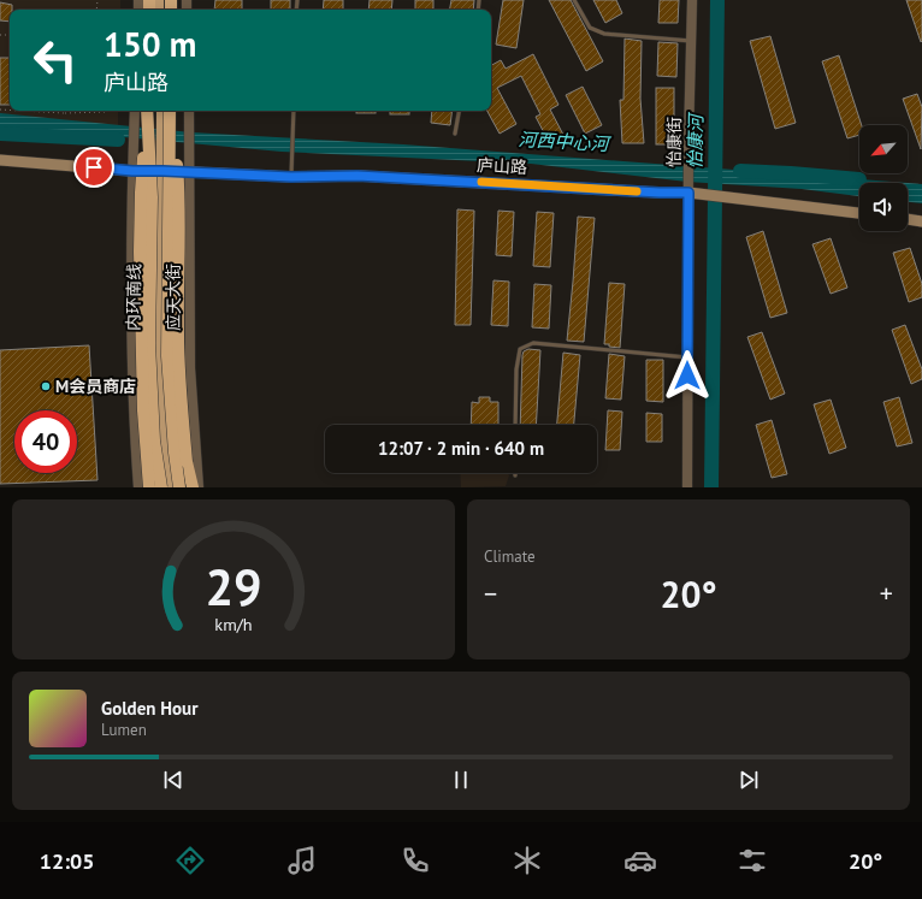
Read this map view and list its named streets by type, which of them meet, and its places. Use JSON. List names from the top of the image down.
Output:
{
  "streets": {
    "highway": ["内环南线"],
    "main road": ["庐山路", "应天大街"],
    "street": ["怡康街"]
  },
  "crossings": [
    ["怡康街", "庐山路"],
    ["庐山路", "应天大街"]
  ],
  "water": ["河西中心河", "怡康河"],
  "places": ["M会员商店"],
  "north": "bottom left",
  "page": {
    "turn": ["150 m", "庐山路"],
    "limit": "40",
    "trip": "12:07 · 2 min · 640 m",
    "tile": "Climate",
    "heat": ["−", "20°", "+"],
    "song": ["Golden Hour", "Lumen"],
    "tabs": ["12:05", "20°"],
    "gauge": ["29", "km/h"]
  }
}
